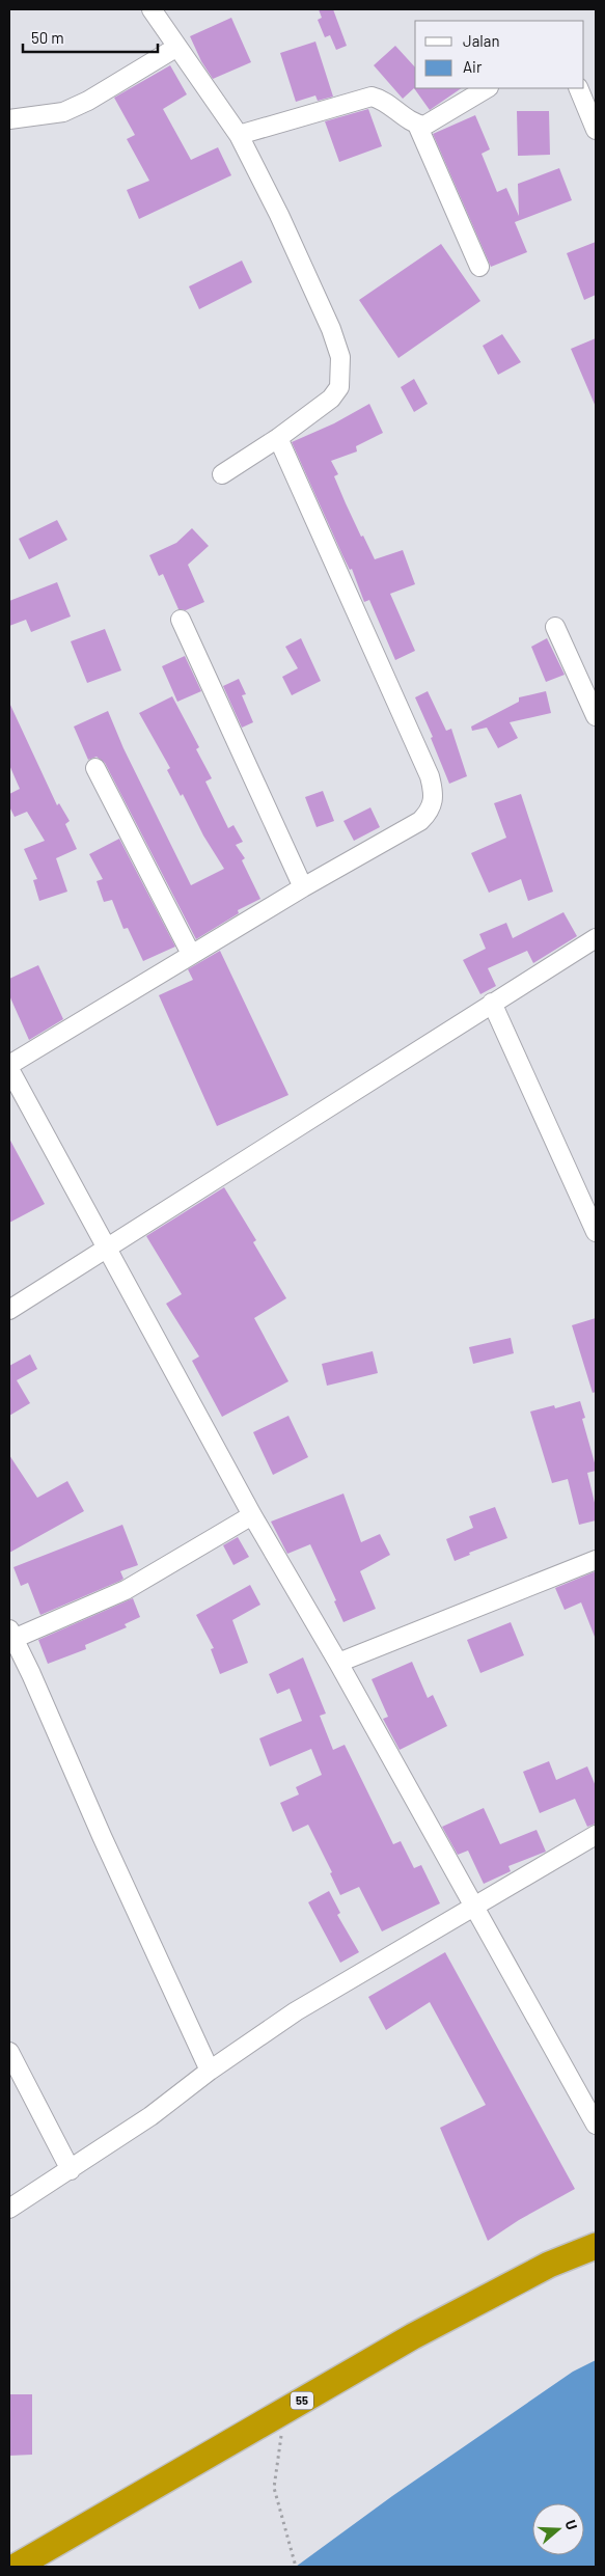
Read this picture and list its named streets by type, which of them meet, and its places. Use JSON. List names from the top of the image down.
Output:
{
  "streets": {
    "highway": ["55"]
  },
  "legend": ["Jalan", "Air"],
  "scale_bar": "50 m",
  "north": "right"
}
